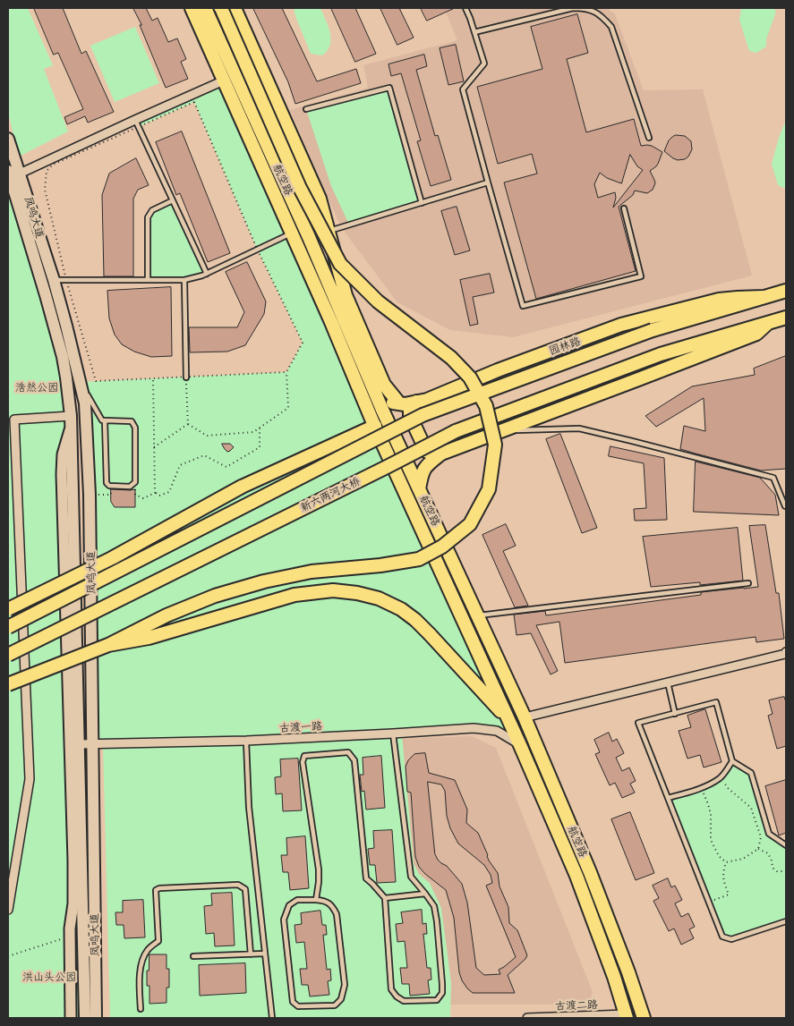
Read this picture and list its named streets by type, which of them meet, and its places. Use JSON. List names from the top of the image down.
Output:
{
  "streets": {
    "main road": [
      "航空路",
      "凤鸣大道",
      "园林路",
      "新六两河大桥"
    ],
    "street": ["古渡一路", "古渡二路"]
  },
  "crossings": [
    ["航空路", "园林路"],
    ["航空路", "古渡一路"],
    ["航空路", "古渡二路"],
    ["凤鸣大道", "古渡一路"]
  ],
  "parks": ["浩然公园", "洪山头公园"]
}
